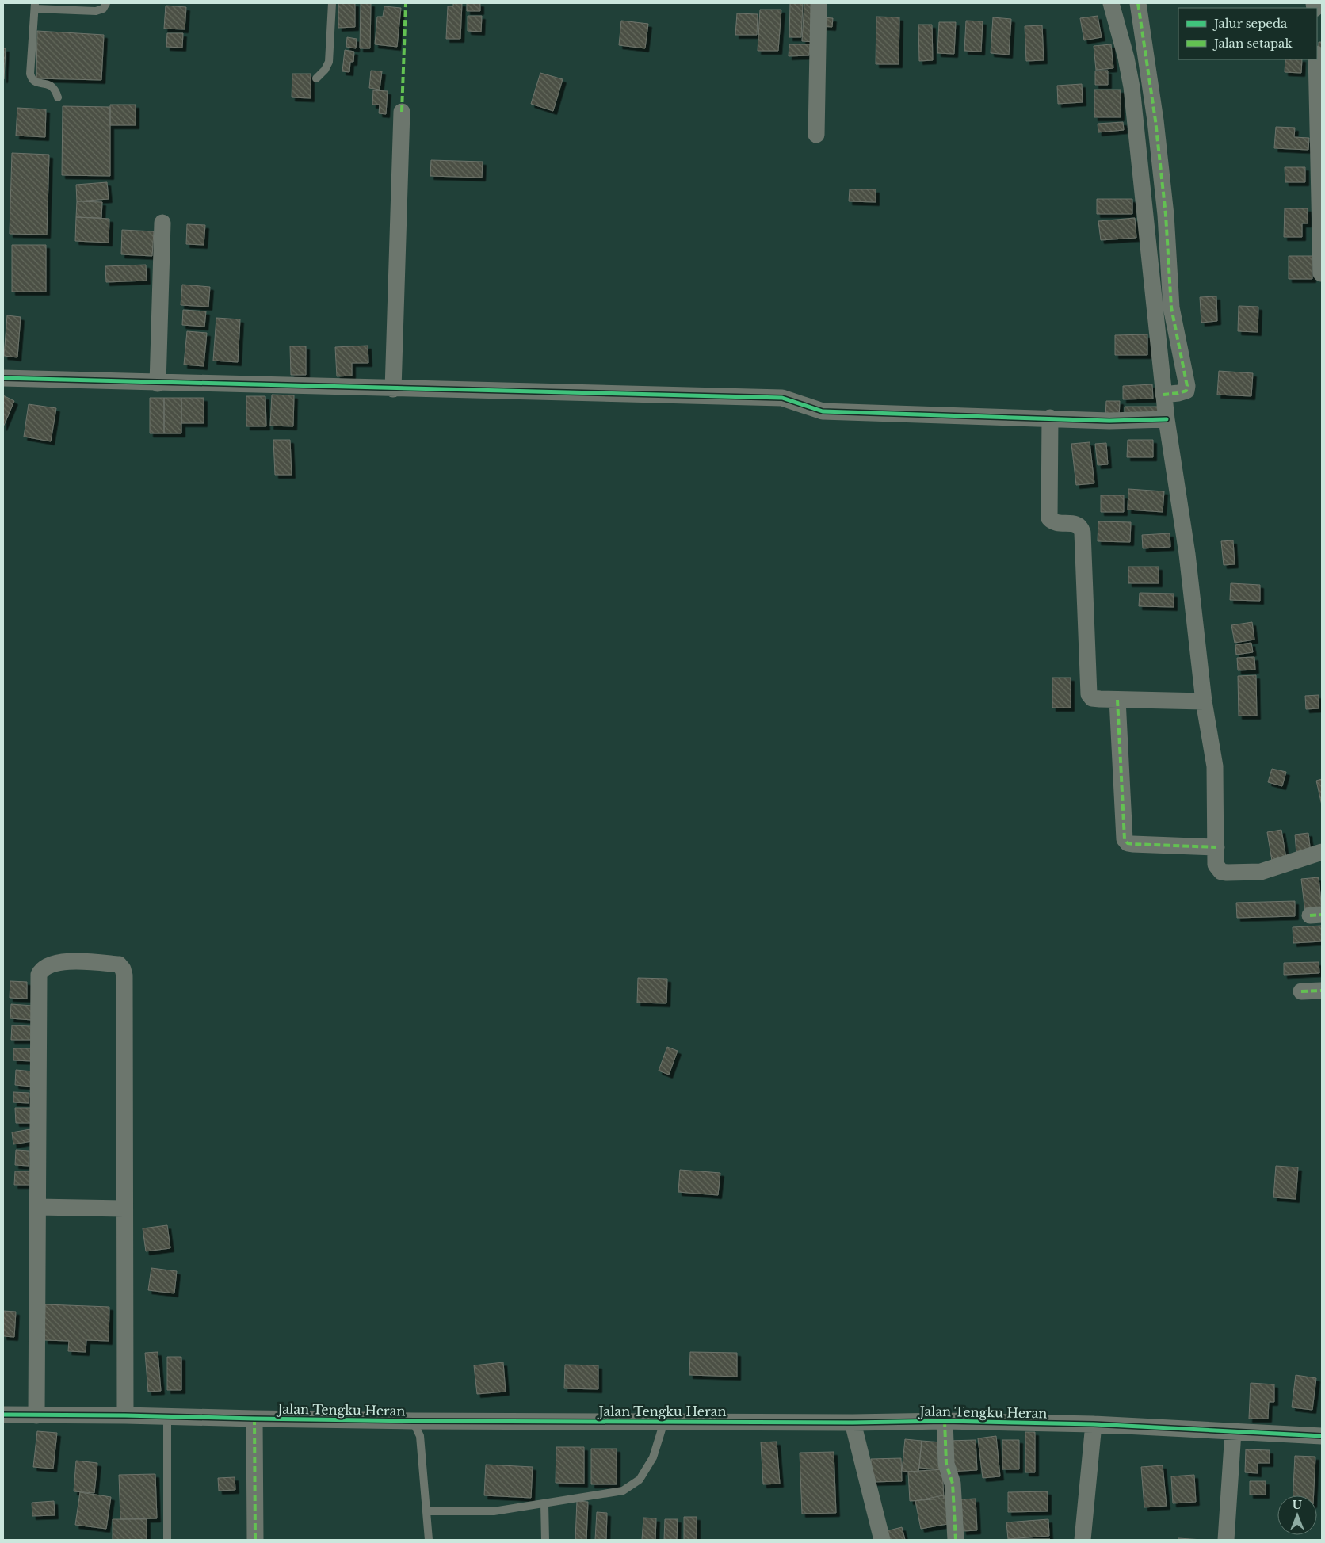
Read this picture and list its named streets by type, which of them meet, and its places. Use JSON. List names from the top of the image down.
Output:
{
  "streets": {
    "street": ["Jalan Tengku Heran"]
  },
  "legend": ["Jalur sepeda", "Jalan setapak"],
  "north": "top"
}
